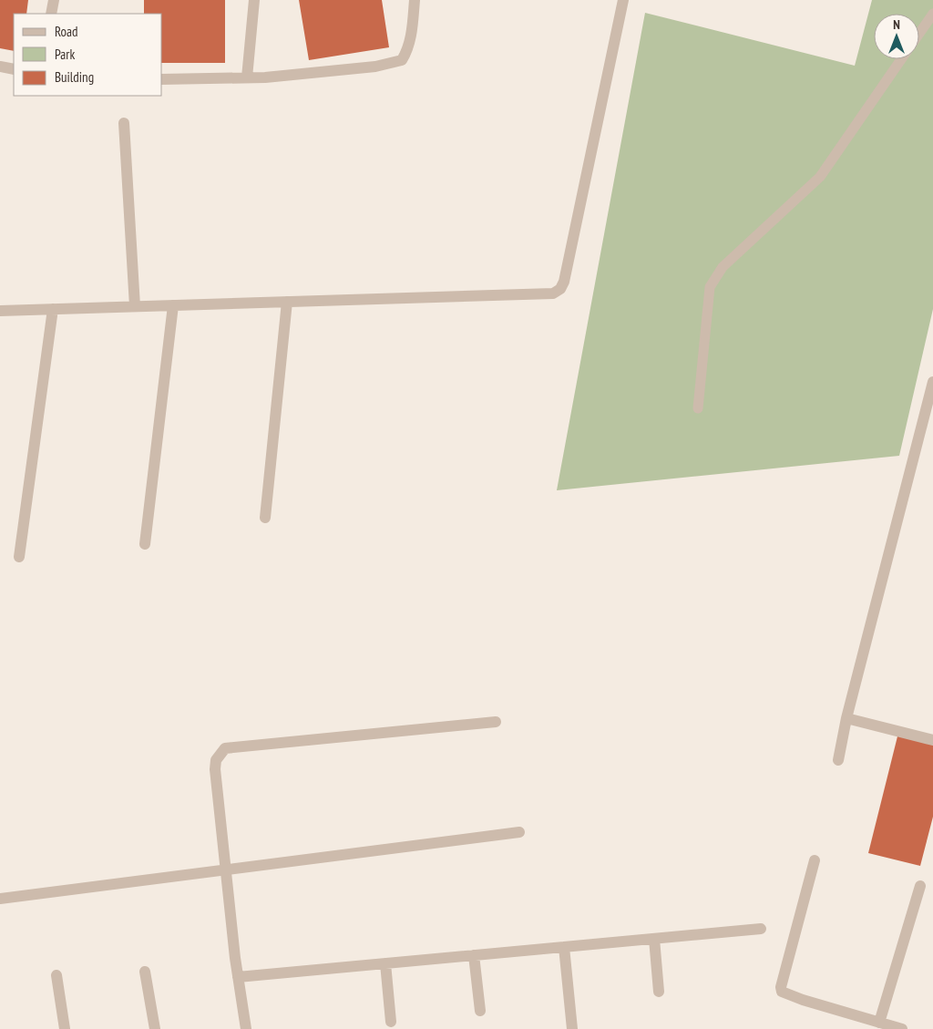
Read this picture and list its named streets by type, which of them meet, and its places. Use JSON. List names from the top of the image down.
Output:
{
  "legend": ["Road", "Park", "Building"],
  "north": "top"
}
